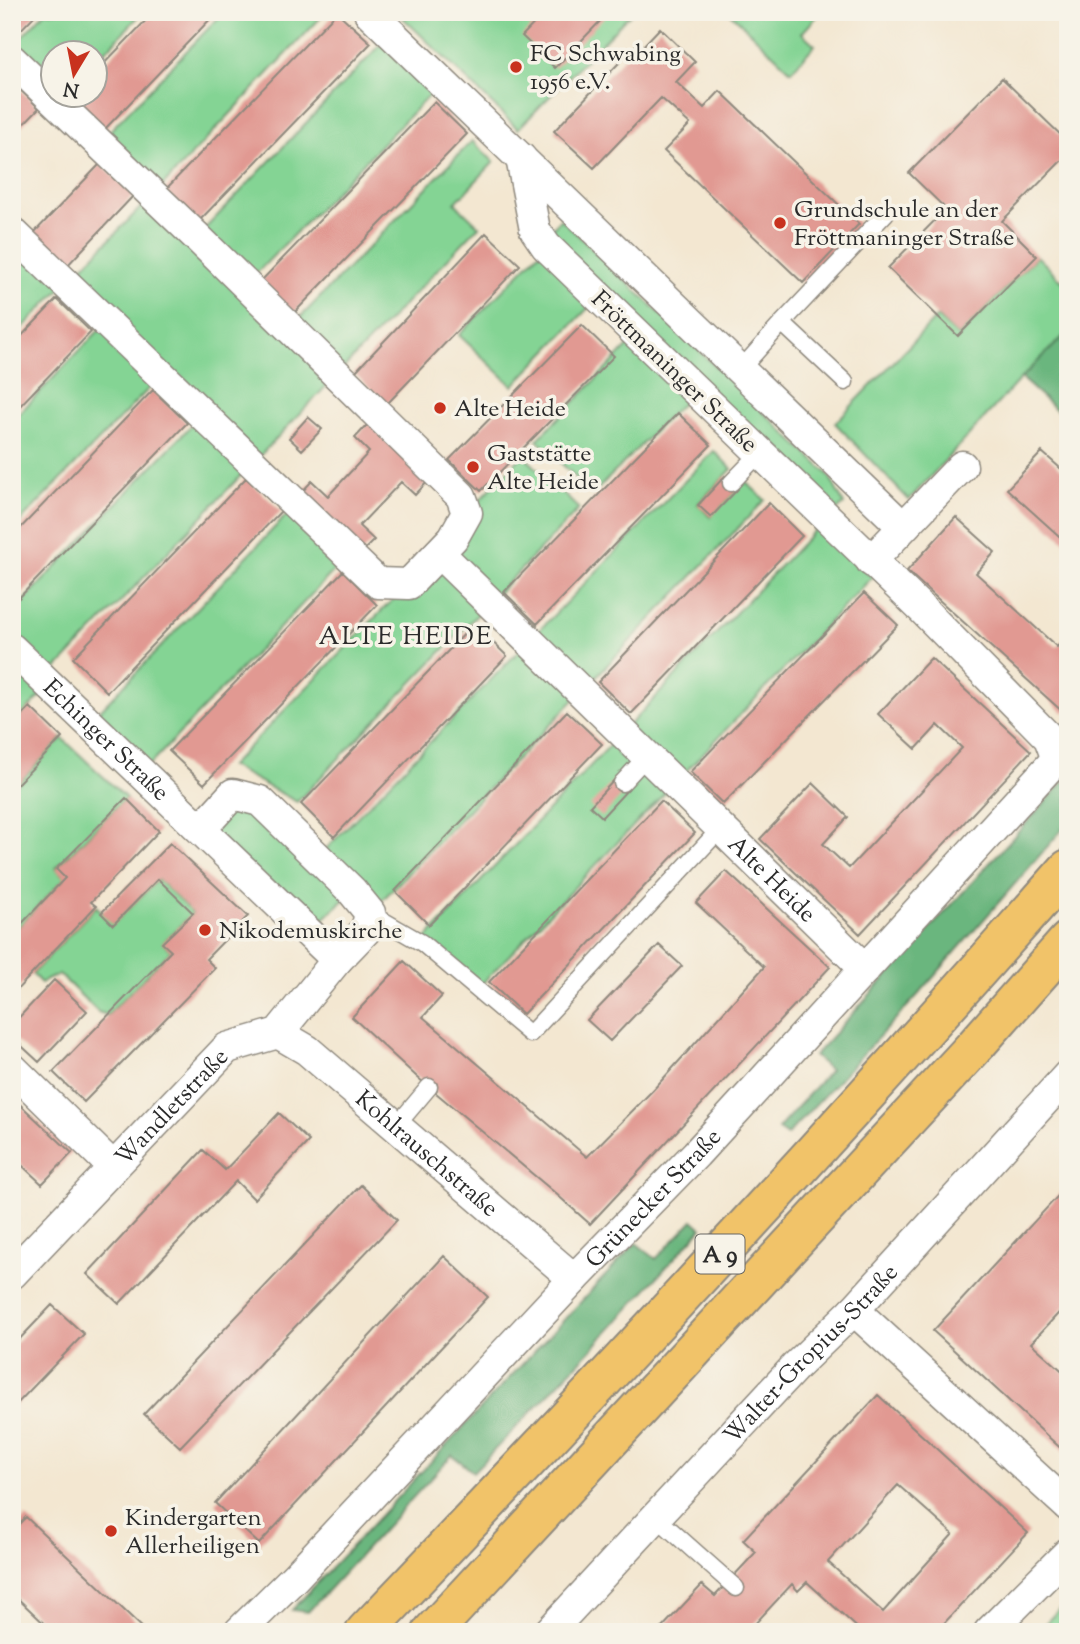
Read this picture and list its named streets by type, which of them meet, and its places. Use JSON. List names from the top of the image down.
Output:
{
  "streets": {
    "highway": ["A 9"],
    "street": [
      "Fröttmaninger Straße",
      "Echinger Straße",
      "Alte Heide",
      "Wandletstraße",
      "Kohlrauschstraße",
      "Grünecker Straße",
      "Walter-Gropius-Straße"
    ]
  },
  "crossings": [
    ["Fröttmaninger Straße", "Grünecker Straße"],
    ["Alte Heide", "Grünecker Straße"],
    ["Wandletstraße", "Kohlrauschstraße"],
    ["Kohlrauschstraße", "Grünecker Straße"]
  ],
  "districts": ["ALTE HEIDE"],
  "places": [
    "FC Schwabing 1956 e.V.",
    "Grundschule an der Fröttmaninger Straße",
    "Alte Heide",
    "Gaststätte Alte Heide",
    "Nikodemuskirche",
    "Kindergarten Allerheiligen"
  ],
  "north": "bottom"
}
